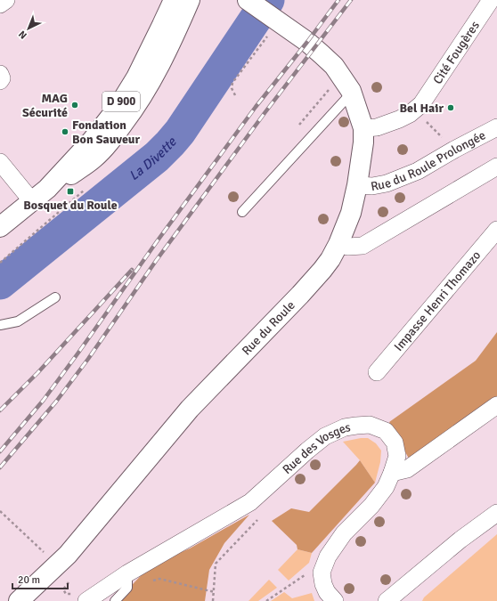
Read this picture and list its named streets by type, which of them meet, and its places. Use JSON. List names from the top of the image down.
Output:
{
  "streets": {
    "street": [
      "Cité Fougères",
      "D 900",
      "Rue du Roule Prolongée",
      "Impasse Henri Thomazo",
      "Rue du Roule",
      "Rue des Vosges"
    ]
  },
  "crossings": [
    ["Cité Fougères", "Rue du Roule"],
    ["Rue du Roule Prolongée", "Rue du Roule"]
  ],
  "water": ["La Divette"],
  "places": {
    "other": ["MAG Sécurité", "Bel Hair", "Fondation Bon Sauveur"],
    "transit": ["Bosquet du Roule"]
  },
  "scale_bar": "20 m",
  "north": "bottom left"
}
